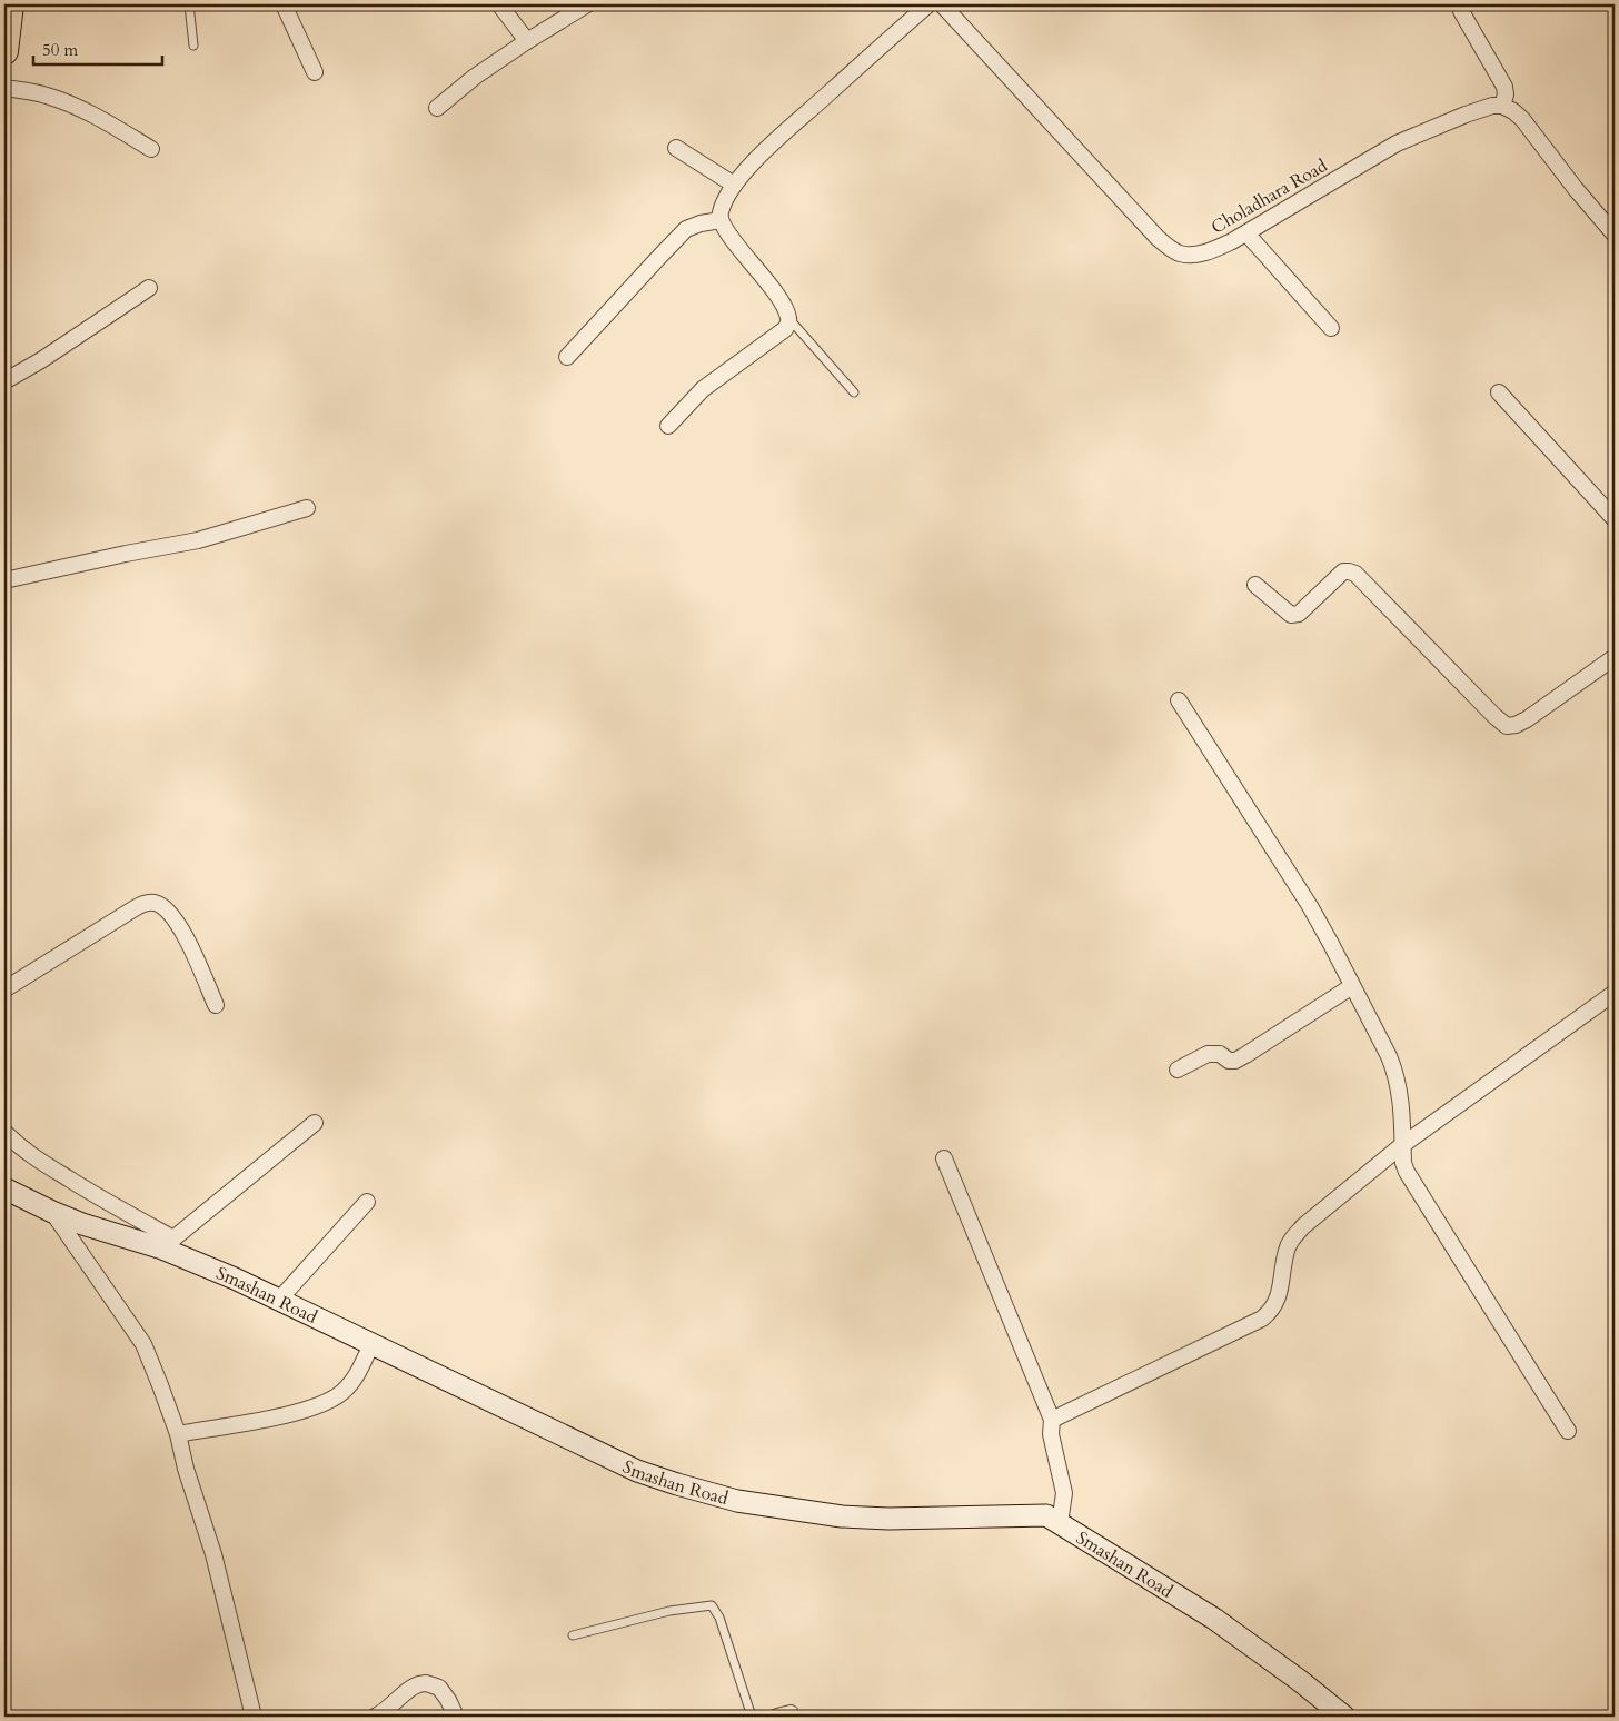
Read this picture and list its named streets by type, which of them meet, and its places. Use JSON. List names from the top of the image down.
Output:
{
  "streets": {
    "street": ["Choladhara Road", "Smashan Road"]
  },
  "scale_bar": "50 m"
}
